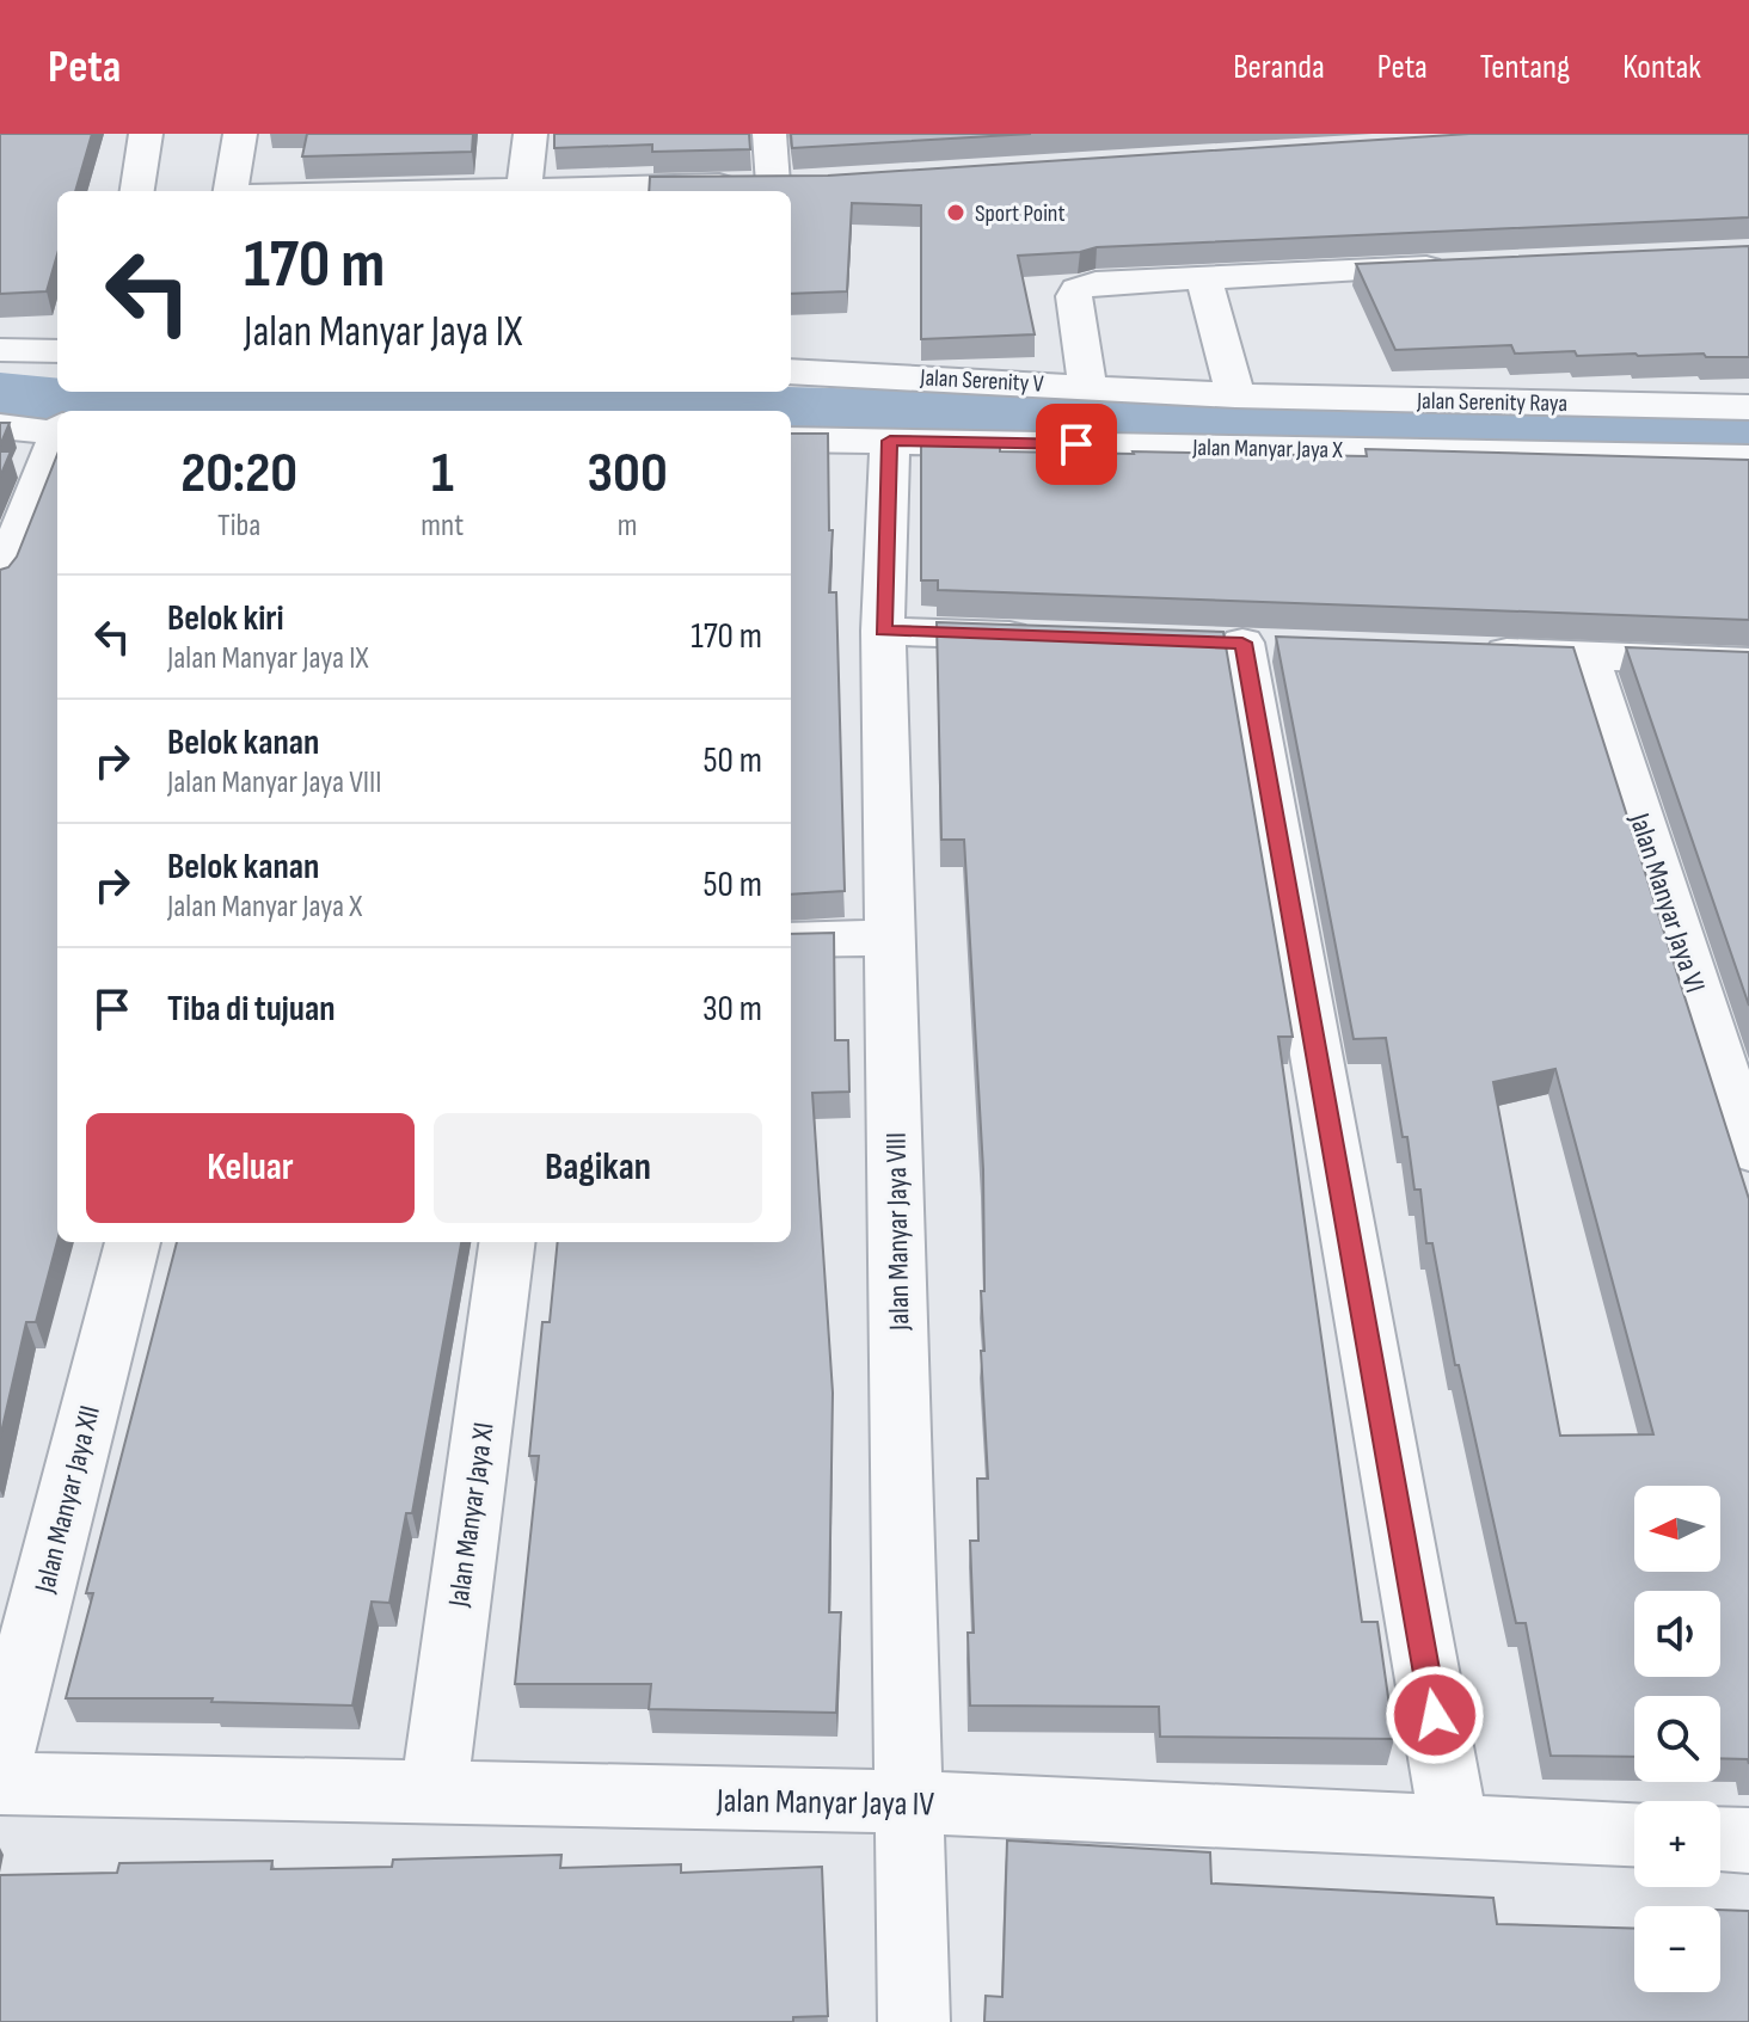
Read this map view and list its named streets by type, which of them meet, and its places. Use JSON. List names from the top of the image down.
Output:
{
  "streets": {
    "street": [
      "Jalan Serenity V",
      "Jalan Serenity Raya",
      "Jalan Manyar Jaya X",
      "Jalan Manyar Jaya VI",
      "Jalan Manyar Jaya VIII",
      "Jalan Manyar Jaya XII",
      "Jalan Manyar Jaya XI",
      "Jalan Manyar Jaya IV"
    ]
  },
  "crossings": [
    ["Jalan Serenity V", "Jalan Serenity Raya"],
    ["Jalan Manyar Jaya X", "Jalan Manyar Jaya VIII"],
    ["Jalan Manyar Jaya VIII", "Jalan Manyar Jaya IV"],
    ["Jalan Manyar Jaya XI", "Jalan Manyar Jaya IV"]
  ],
  "places": ["Sport Point"],
  "north": "left",
  "page": {
    "header": "Peta",
    "nav": [
      "Beranda",
      "Peta",
      "Tentang",
      "Kontak"
    ],
    "turn": ["170 m", "Jalan Manyar Jaya IX"],
    "eta": [
      "20:20",
      "Tiba",
      "1",
      "mnt",
      "300",
      "m"
    ],
    "list": [
      {
        "name": "Belok kiri",
        "note": "Jalan Manyar Jaya IX",
        "value": "170 m"
      },
      {
        "name": "Belok kanan",
        "note": "Jalan Manyar Jaya VIII",
        "value": "50 m"
      },
      {
        "name": "Belok kanan",
        "note": "Jalan Manyar Jaya X",
        "value": "50 m"
      },
      {
        "name": "Tiba di tujuan",
        "value": "30 m"
      }
    ],
    "buttons": ["Keluar", "Bagikan"],
    "map_buttons": ["+", "−"]
  }
}
